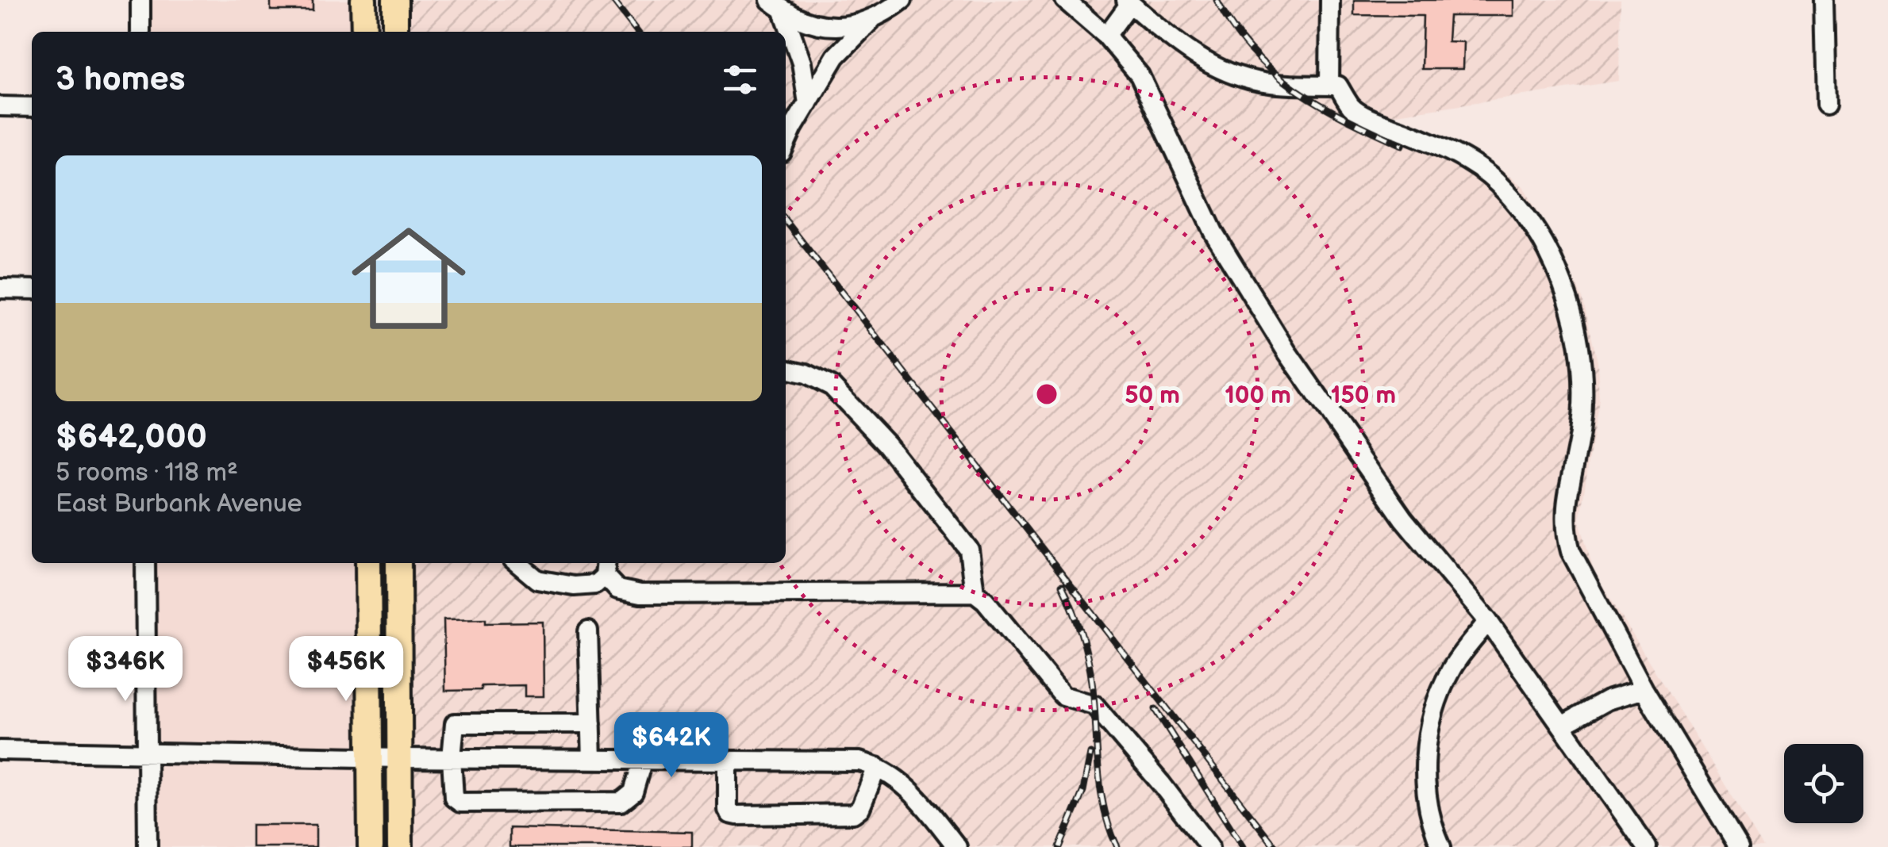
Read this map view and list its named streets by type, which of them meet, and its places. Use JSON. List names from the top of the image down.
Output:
{
  "page": {
    "heading": "3 homes",
    "list": [
      {
        "name": "$642,000",
        "note": "5 rooms · 118 m² · East Burbank Avenue"
      }
    ],
    "price": ["$346K", "$456K", "$642K"]
  },
  "rings": ["50 m", "100 m", "150 m"]
}
